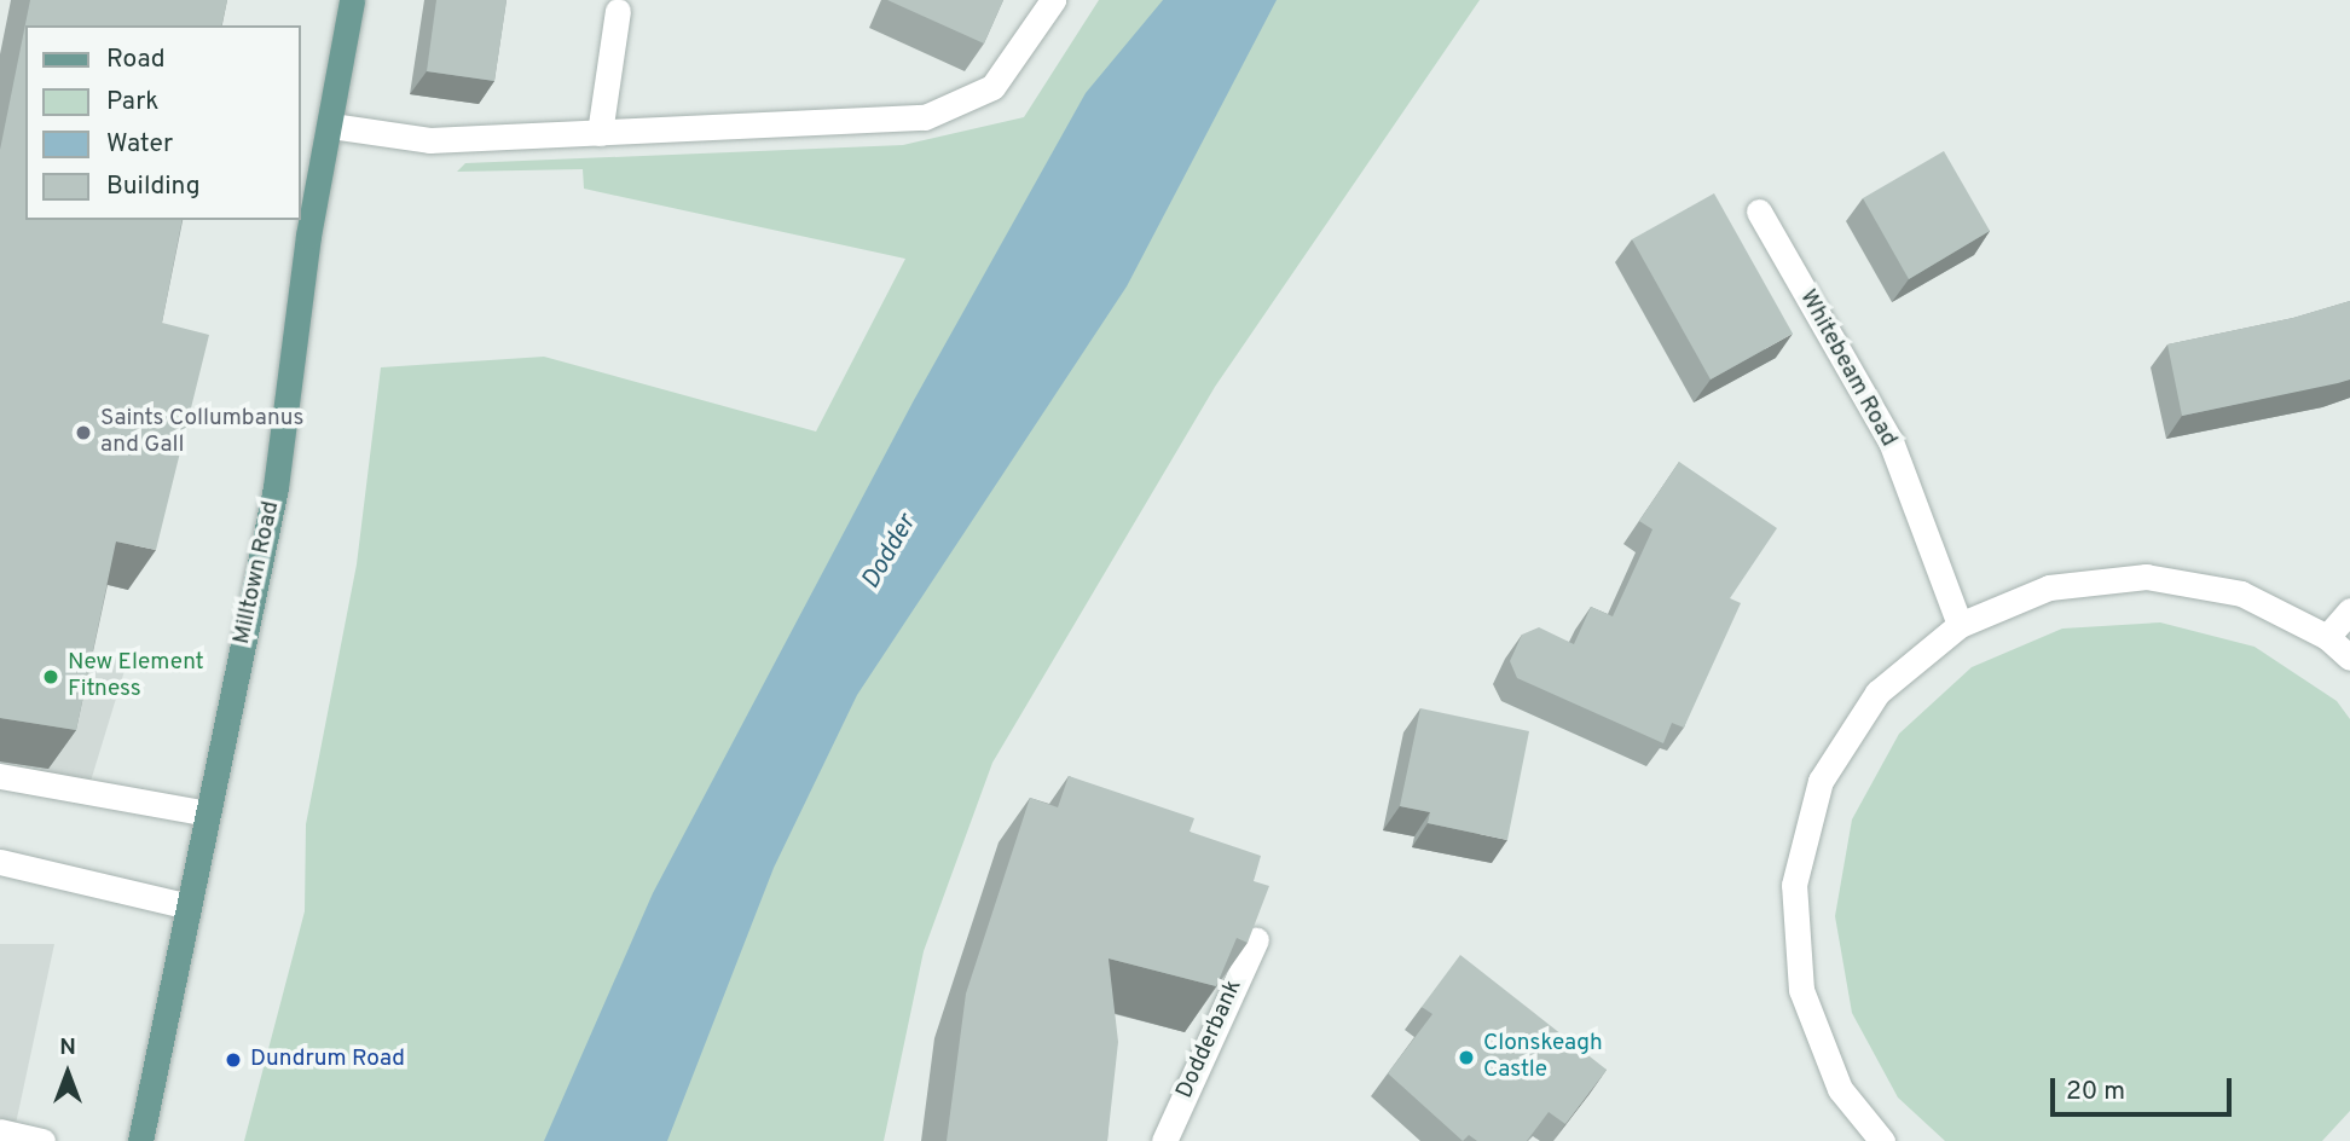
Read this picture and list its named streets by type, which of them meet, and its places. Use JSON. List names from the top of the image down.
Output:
{
  "streets": {
    "main road": ["Milltown Road"],
    "street": ["Whitebeam Road", "Dodderbank"]
  },
  "water": ["Dodder"],
  "places": [
    "Saints Collumbanus and Gall",
    "New Element Fitness",
    "Clonskeagh Castle",
    "Dundrum Road"
  ],
  "legend": [
    "Road",
    "Park",
    "Water",
    "Building"
  ],
  "scale_bar": "20 m",
  "north": "top"
}
